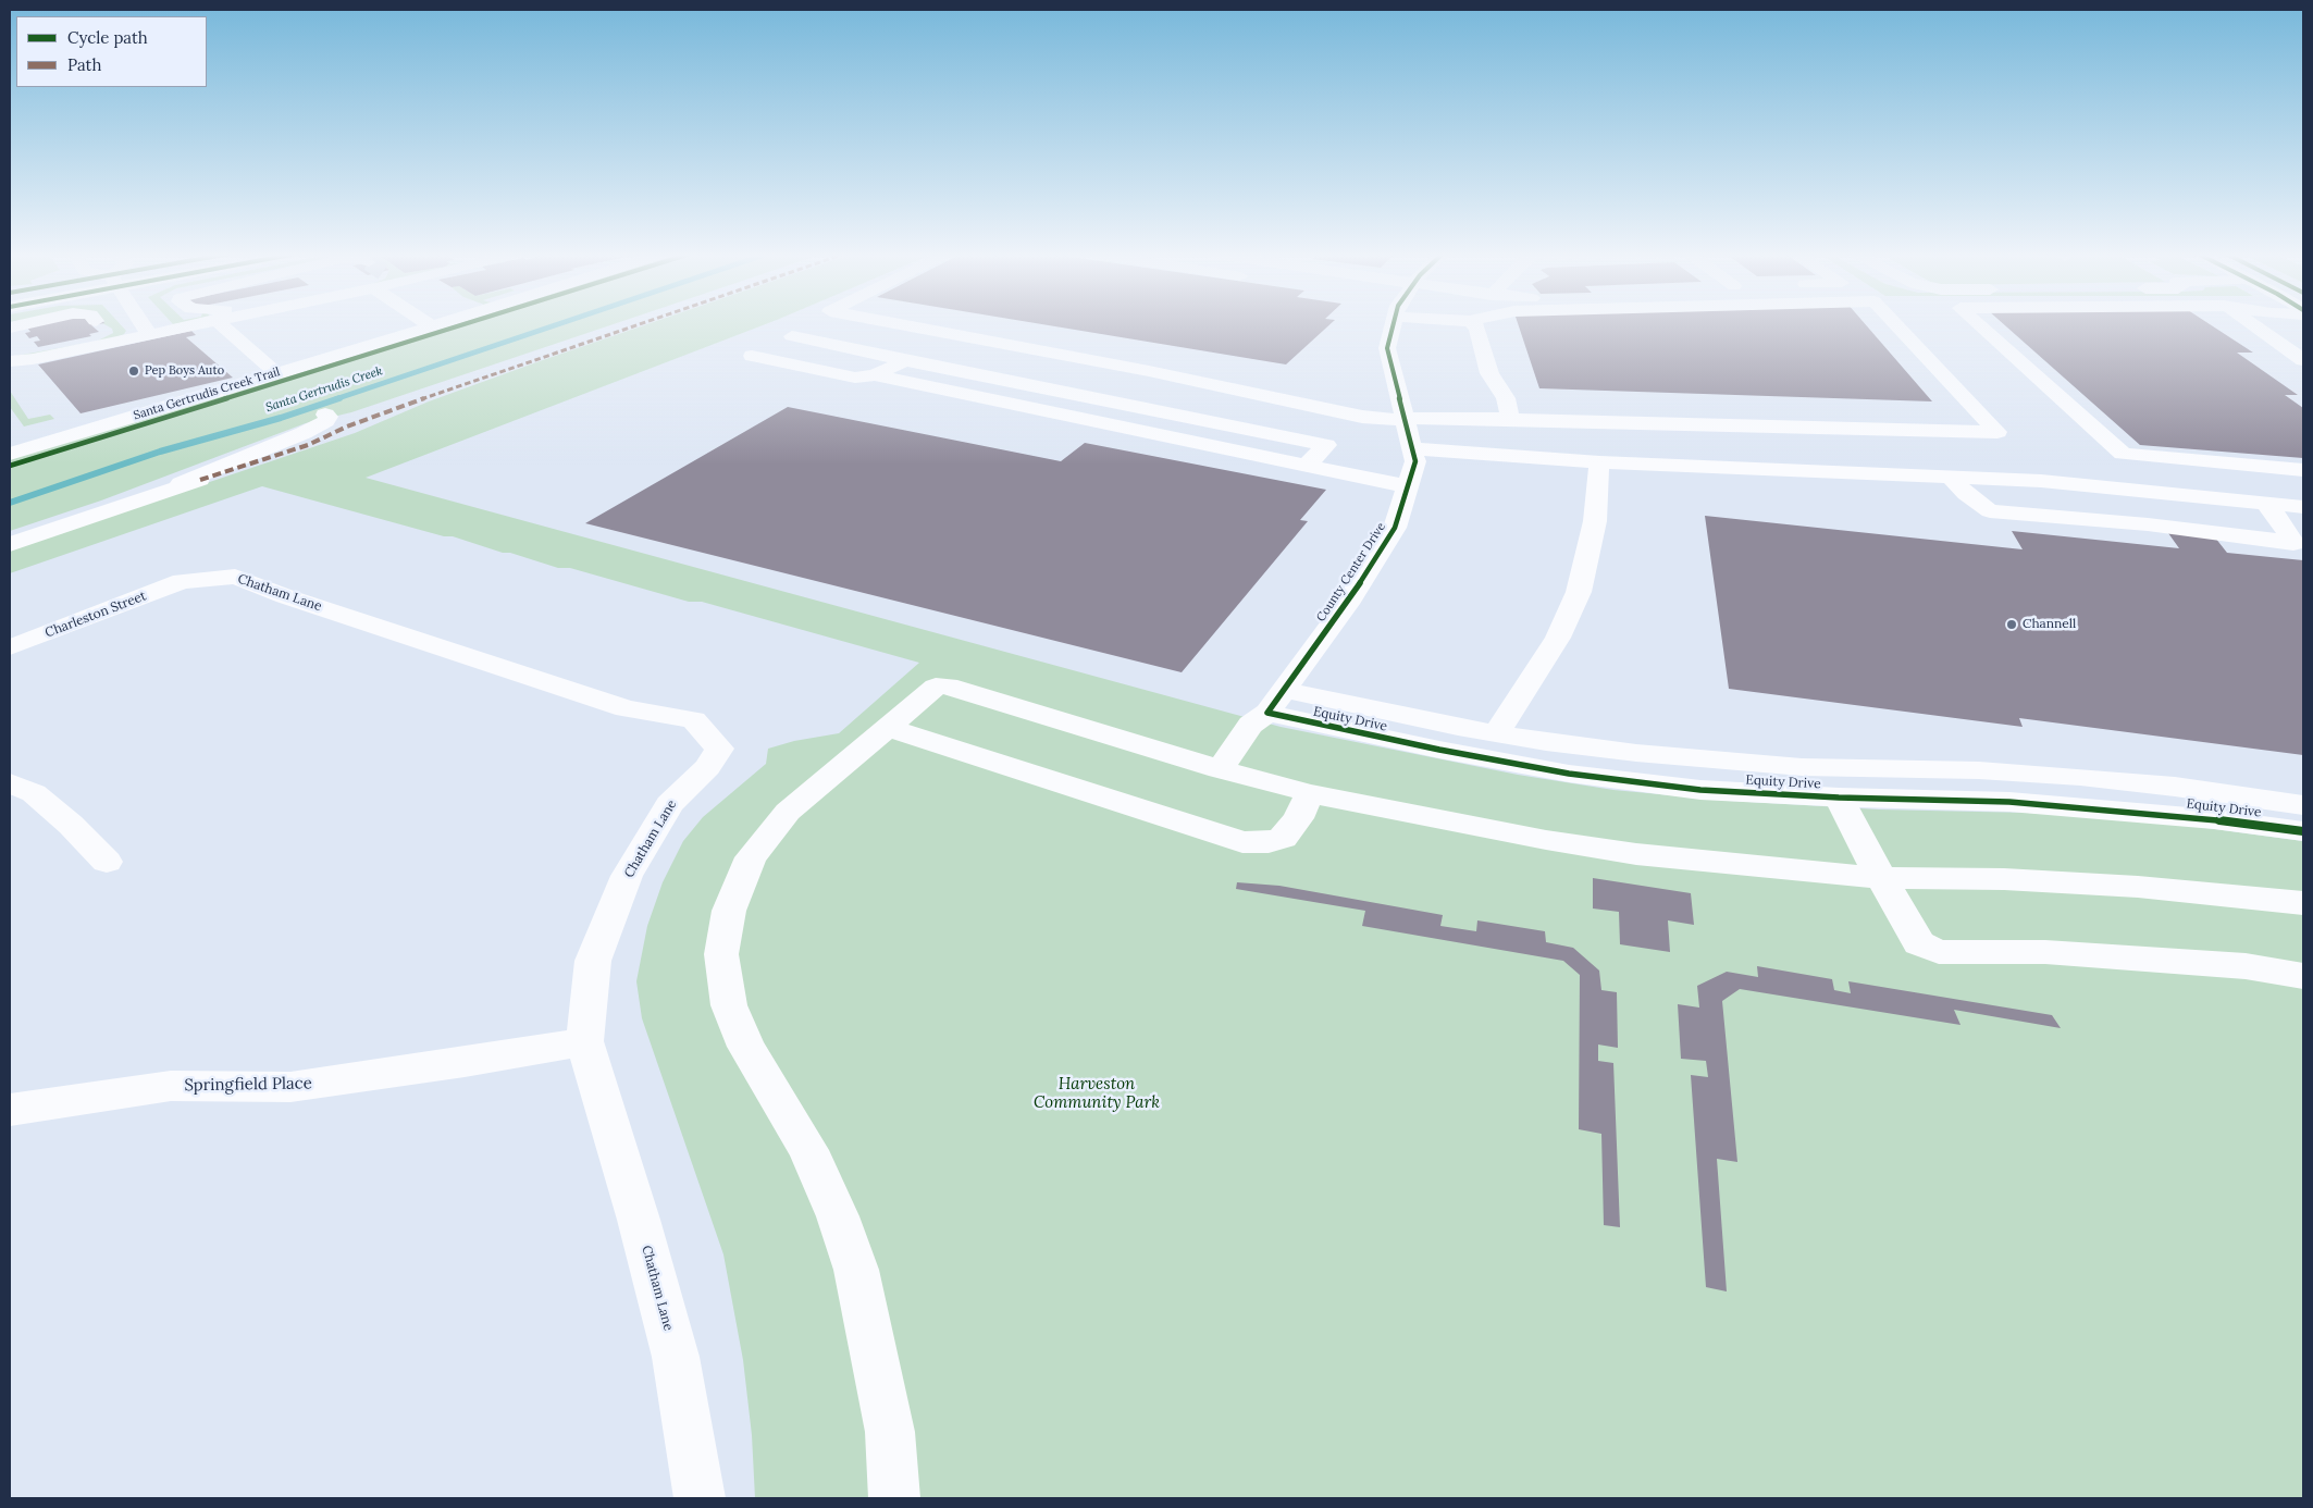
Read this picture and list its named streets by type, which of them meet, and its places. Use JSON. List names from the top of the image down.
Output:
{
  "streets": {
    "street": [
      "County Center Drive",
      "Chatham Lane",
      "Charleston Street",
      "Equity Drive",
      "Springfield Place"
    ],
    "cycle path": ["Santa Gertrudis Creek Trail"]
  },
  "crossings": [
    ["County Center Drive", "Equity Drive"],
    ["Chatham Lane", "Charleston Street"],
    ["Chatham Lane", "Springfield Place"]
  ],
  "water": ["Santa Gertrudis Creek"],
  "parks": ["Harveston Community Park"],
  "places": ["Pep Boys Auto", "Channell"],
  "legend": ["Cycle path", "Path"]
}
